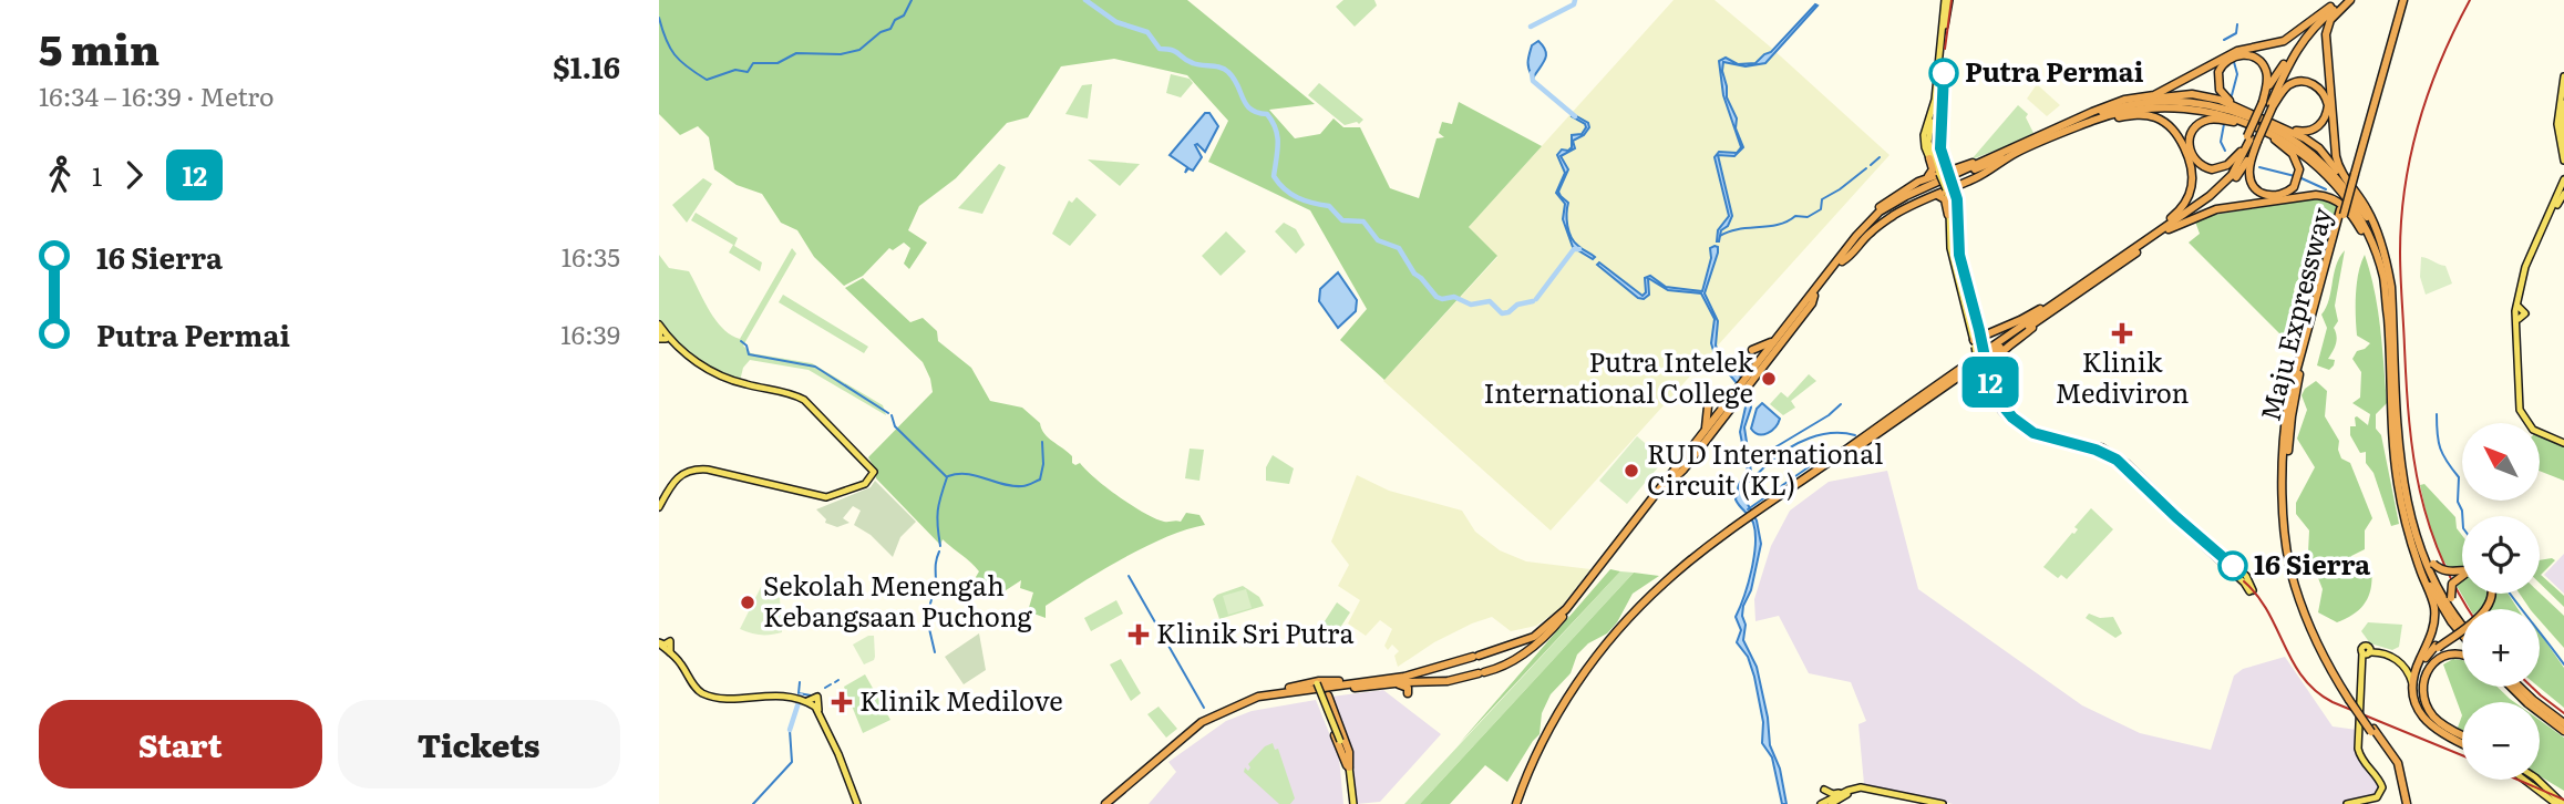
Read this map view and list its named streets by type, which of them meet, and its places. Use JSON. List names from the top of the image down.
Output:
{
  "streets": {
    "highway": ["Maju Expressway"]
  },
  "places": {
    "other": [
      "Putra Permai",
      "Putra Intelek International College",
      "RUD International Circuit (KL)",
      "16 Sierra",
      "Sekolah Menengah Kebangsaan Puchong"
    ],
    "health": ["Klinik Mediviron", "Klinik Sri Putra", "Klinik Medilove"]
  },
  "lines": ["metro line 12"],
  "north": "top left",
  "page": {
    "heading": ["5 min", "16:34 – 16:39 · Metro", "$1.16"],
    "on_map": "12",
    "legs": ["1", "12"],
    "list": [
      {
        "name": "16 Sierra",
        "value": "16:35"
      },
      {
        "name": "Putra Permai",
        "value": "16:39"
      }
    ],
    "map_buttons": ["+", "−"],
    "buttons": ["Start", "Tickets"]
  }
}
